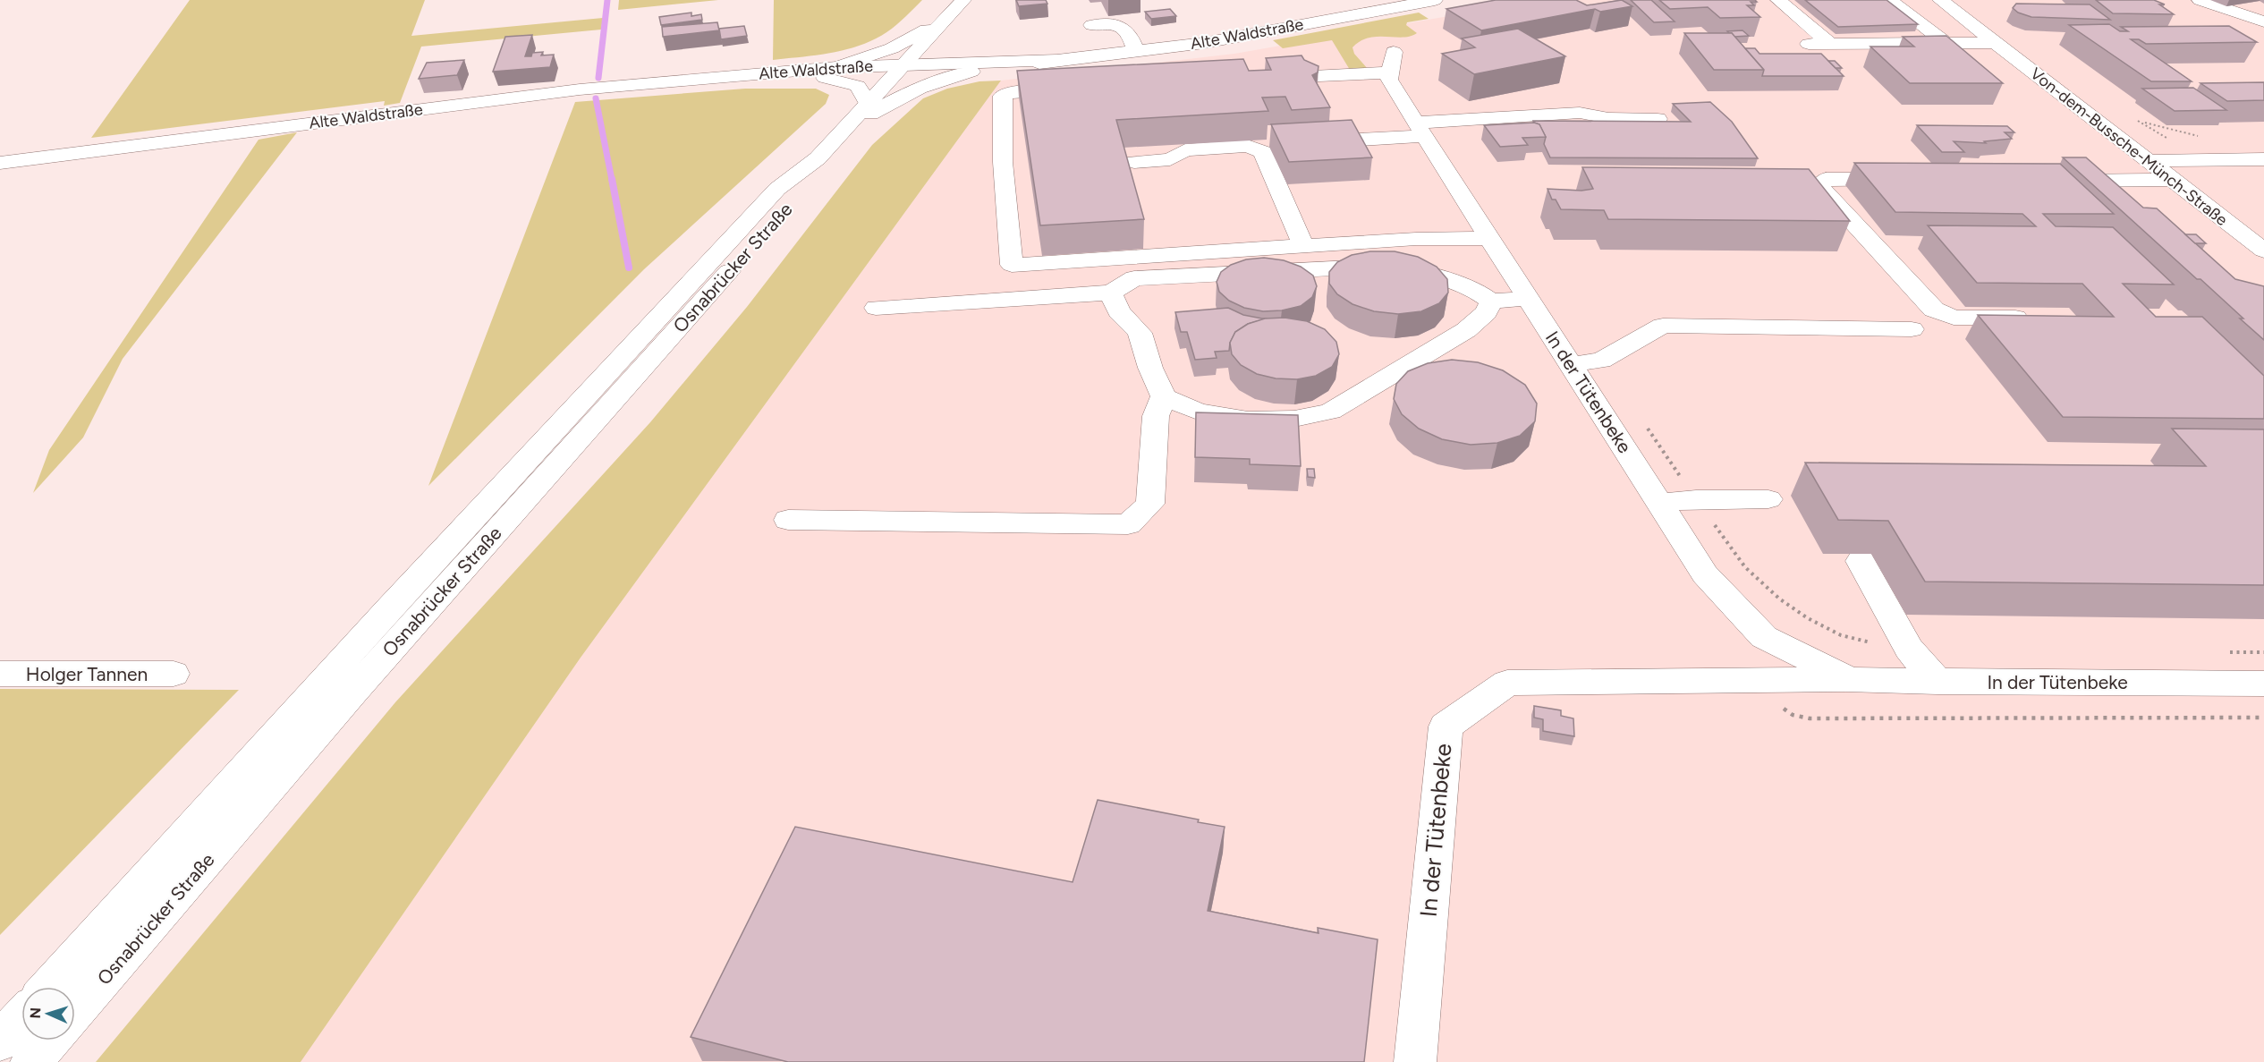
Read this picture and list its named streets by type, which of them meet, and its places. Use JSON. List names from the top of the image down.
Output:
{
  "streets": {
    "street": [
      "Alte Waldstraße",
      "Von-dem-Bussche-Münch-Straße",
      "Osnabrücker Straße",
      "In der Tütenbeke",
      "Holger Tannen"
    ]
  },
  "crossings": [
    ["Alte Waldstraße", "Osnabrücker Straße"]
  ],
  "north": "left"
}
